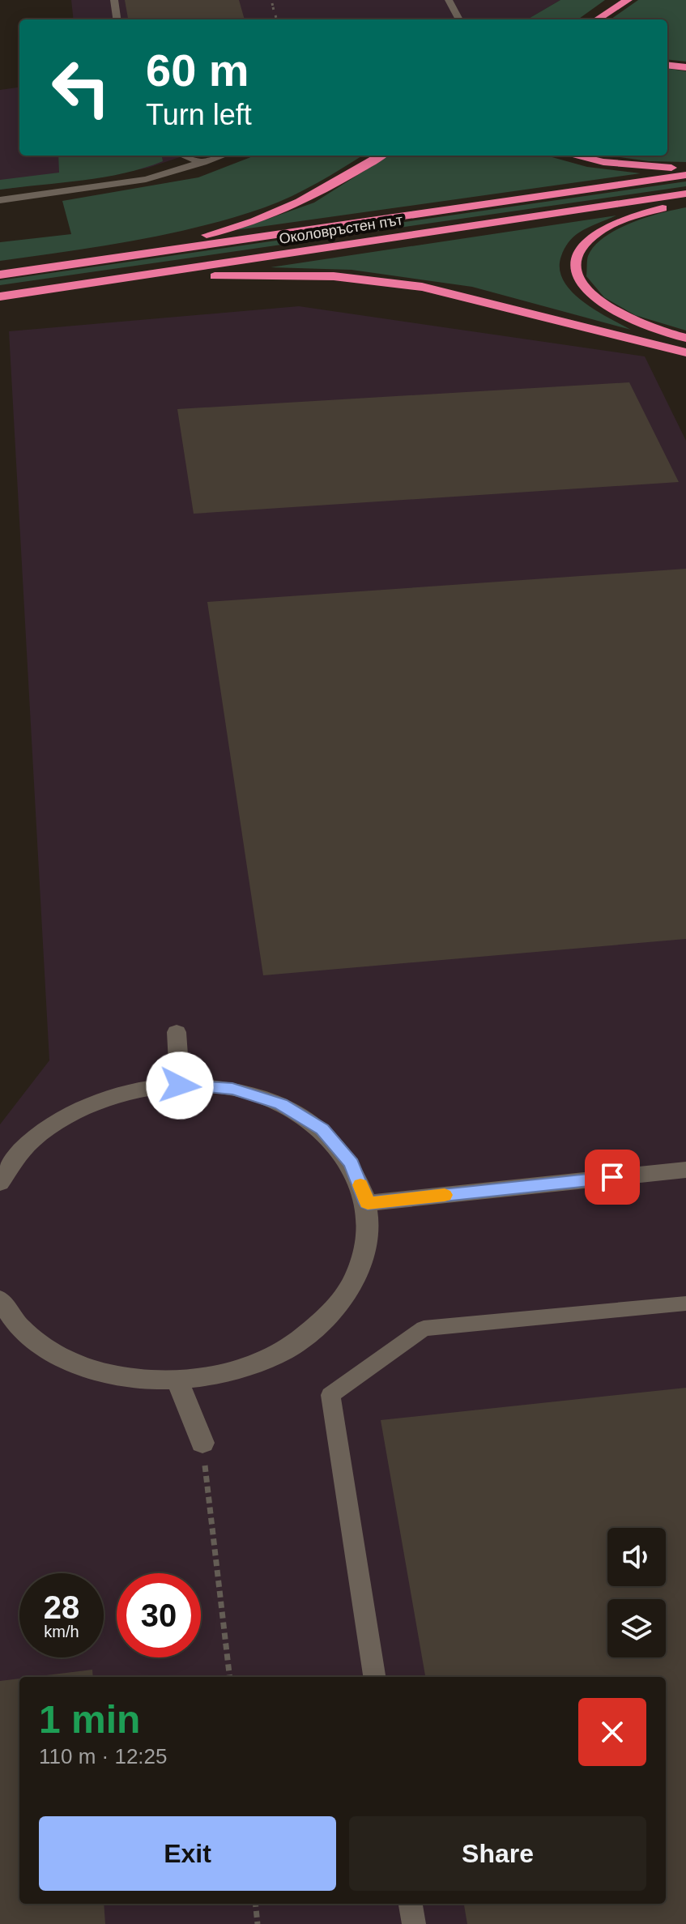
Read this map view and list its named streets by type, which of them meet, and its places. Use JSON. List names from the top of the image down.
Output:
{
  "streets": {
    "highway": ["Околовръстен път"]
  },
  "page": {
    "turn": ["60 m", "Turn left"],
    "speed": "28 km/h",
    "limit": "30",
    "heading": ["1 min", "110 m · 12:25"],
    "buttons": ["Exit", "Share"]
  }
}
